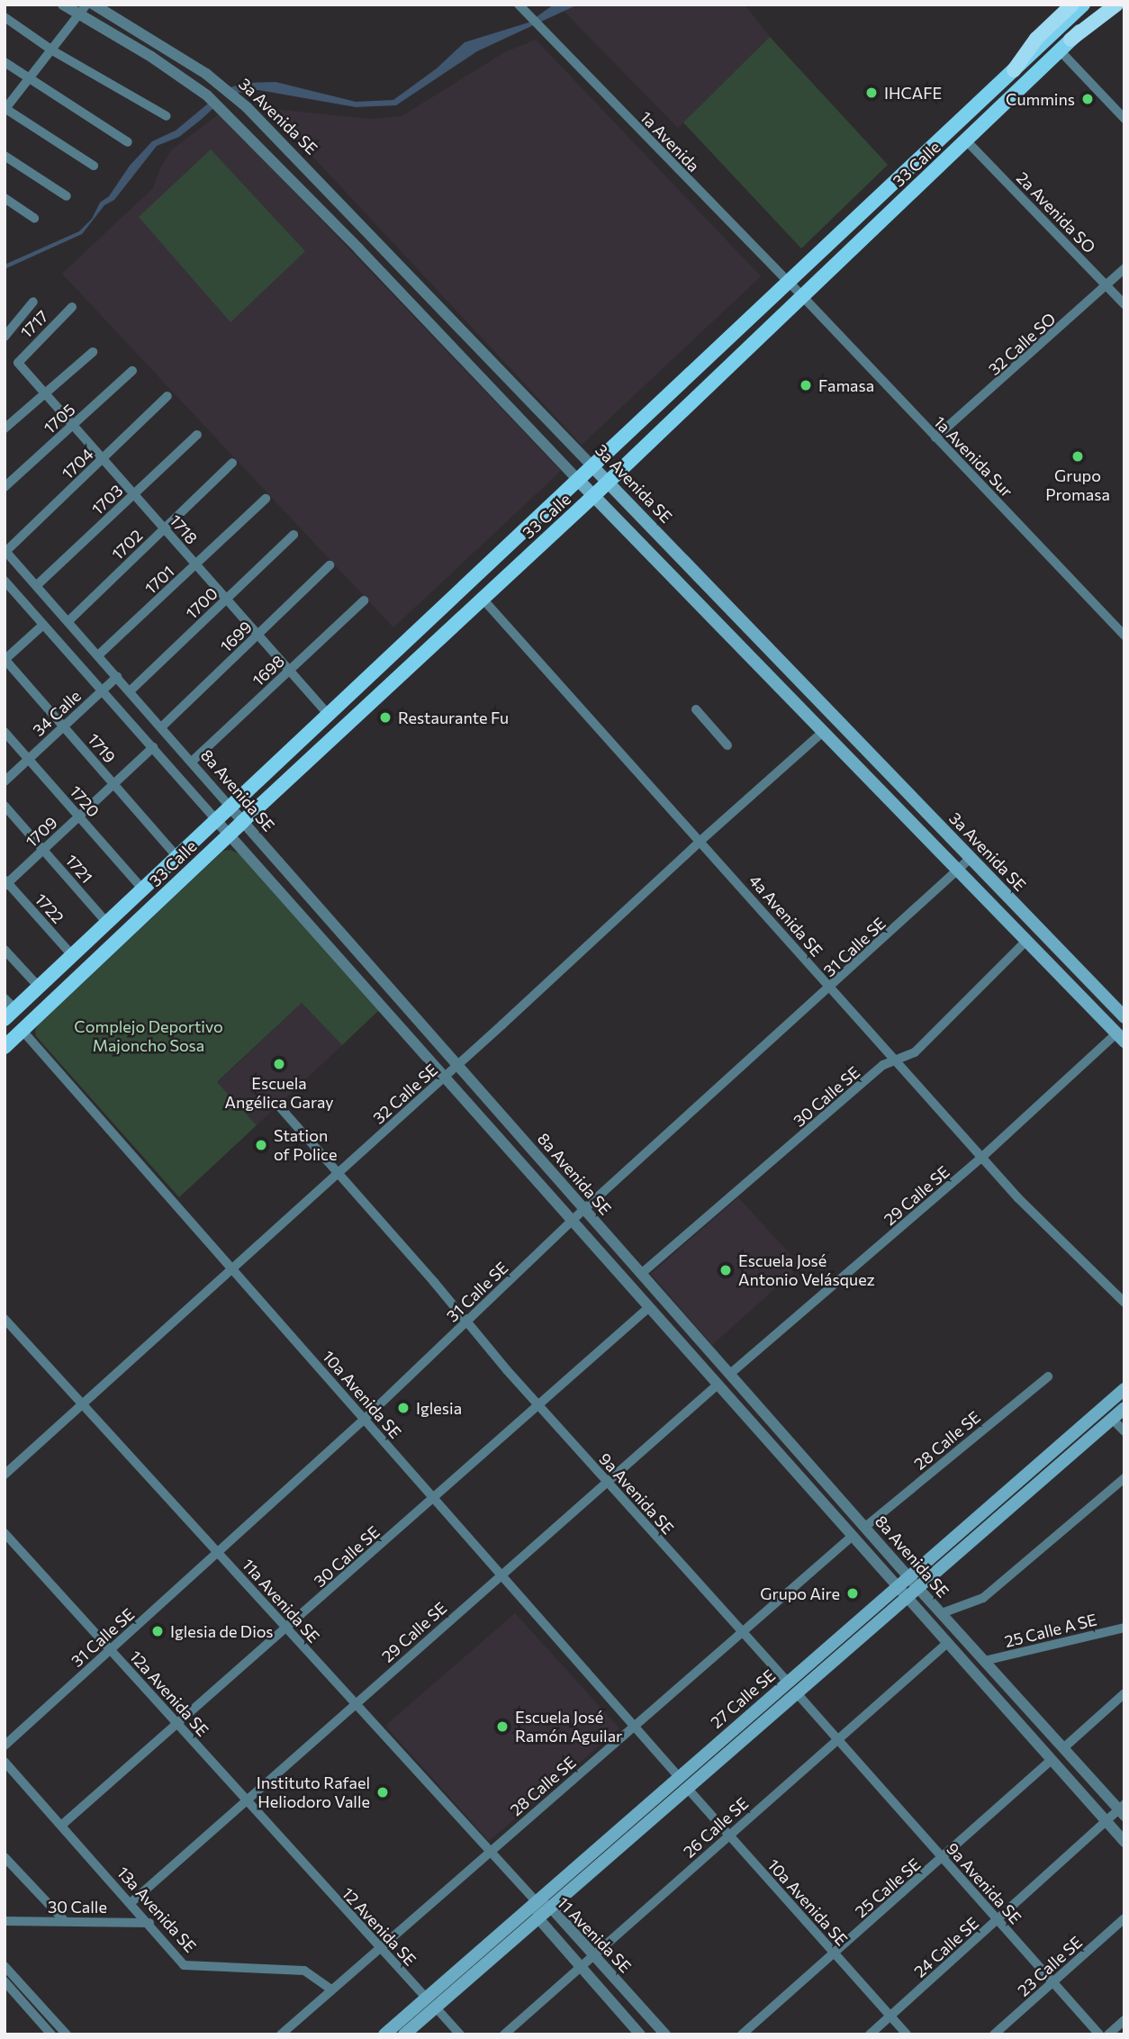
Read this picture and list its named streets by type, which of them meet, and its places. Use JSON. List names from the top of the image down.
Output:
{
  "streets": {
    "main road": ["3a Avenida SE", "33 Calle", "27 Calle SE"],
    "street": [
      "1a Avenida",
      "2a Avenida SO",
      "1717",
      "32 Calle SO",
      "1705",
      "1a Avenida Sur",
      "1704",
      "1703",
      "1718",
      "1702",
      "1701",
      "1700",
      "1699",
      "1698",
      "34 Calle",
      "1719",
      "8a Avenida SE",
      "1720",
      "1709",
      "1721",
      "1722",
      "4a Avenida SE",
      "31 Calle SE",
      "32 Calle SE",
      "30 Calle SE",
      "29 Calle SE",
      "10a Avenida SE",
      "28 Calle SE",
      "9a Avenida SE",
      "11a Avenida SE",
      "25 Calle A SE",
      "12a Avenida SE",
      "26 Calle SE",
      "25 Calle SE",
      "30 Calle",
      "13a Avenida SE",
      "12 Avenida SE",
      "11 Avenida SE",
      "24 Calle SE",
      "23 Calle SE"
    ]
  },
  "crossings": [
    ["3a Avenida SE", "33 Calle"],
    ["3a Avenida SE", "31 Calle SE"],
    ["1a Avenida", "33 Calle"],
    ["1a Avenida", "1a Avenida Sur"],
    ["33 Calle", "2a Avenida SO"],
    ["33 Calle", "1a Avenida Sur"],
    ["33 Calle", "1718"],
    ["33 Calle", "1719"],
    ["33 Calle", "8a Avenida SE"],
    ["33 Calle", "1720"],
    ["33 Calle", "1721"],
    ["33 Calle", "1722"],
    ["33 Calle", "4a Avenida SE"],
    ["33 Calle", "10a Avenida SE"],
    ["2a Avenida SO", "32 Calle SO"],
    ["1717", "1718"],
    ["32 Calle SO", "1a Avenida Sur"],
    ["1705", "1718"],
    ["1704", "1718"],
    ["1704", "8a Avenida SE"],
    ["1703", "1718"],
    ["1703", "8a Avenida SE"],
    ["1718", "1702"],
    ["1718", "1701"],
    ["1718", "1700"],
    ["1718", "1699"],
    ["1718", "1698"],
    ["1702", "8a Avenida SE"],
    ["1701", "8a Avenida SE"],
    ["1700", "8a Avenida SE"],
    ["1699", "8a Avenida SE"],
    ["1698", "8a Avenida SE"],
    ["34 Calle", "1719"],
    ["34 Calle", "8a Avenida SE"],
    ["34 Calle", "1720"],
    ["1719", "1709"],
    ["8a Avenida SE", "1709"],
    ["8a Avenida SE", "31 Calle SE"],
    ["8a Avenida SE", "32 Calle SE"],
    ["8a Avenida SE", "30 Calle SE"],
    ["8a Avenida SE", "29 Calle SE"],
    ["8a Avenida SE", "28 Calle SE"],
    ["8a Avenida SE", "25 Calle A SE"],
    ["8a Avenida SE", "27 Calle SE"],
    ["8a Avenida SE", "26 Calle SE"],
    ["8a Avenida SE", "25 Calle SE"],
    ["8a Avenida SE", "24 Calle SE"],
    ["1720", "1709"],
    ["1709", "1721"],
    ["1709", "1722"],
    ["4a Avenida SE", "31 Calle SE"],
    ["4a Avenida SE", "32 Calle SE"],
    ["4a Avenida SE", "30 Calle SE"],
    ["4a Avenida SE", "29 Calle SE"],
    ["31 Calle SE", "10a Avenida SE"],
    ["31 Calle SE", "9a Avenida SE"],
    ["31 Calle SE", "11a Avenida SE"],
    ["31 Calle SE", "12a Avenida SE"],
    ["32 Calle SE", "10a Avenida SE"],
    ["32 Calle SE", "9a Avenida SE"],
    ["32 Calle SE", "11a Avenida SE"],
    ["30 Calle SE", "10a Avenida SE"],
    ["30 Calle SE", "9a Avenida SE"],
    ["30 Calle SE", "11a Avenida SE"],
    ["30 Calle SE", "12a Avenida SE"],
    ["30 Calle SE", "13a Avenida SE"],
    ["29 Calle SE", "10a Avenida SE"],
    ["29 Calle SE", "9a Avenida SE"],
    ["29 Calle SE", "11a Avenida SE"],
    ["29 Calle SE", "12a Avenida SE"],
    ["29 Calle SE", "13a Avenida SE"],
    ["10a Avenida SE", "28 Calle SE"],
    ["10a Avenida SE", "27 Calle SE"],
    ["10a Avenida SE", "26 Calle SE"],
    ["10a Avenida SE", "25 Calle SE"],
    ["10a Avenida SE", "24 Calle SE"],
    ["28 Calle SE", "9a Avenida SE"],
    ["28 Calle SE", "11a Avenida SE"],
    ["28 Calle SE", "13a Avenida SE"],
    ["28 Calle SE", "12 Avenida SE"],
    ["9a Avenida SE", "27 Calle SE"],
    ["9a Avenida SE", "26 Calle SE"],
    ["9a Avenida SE", "25 Calle SE"],
    ["9a Avenida SE", "24 Calle SE"],
    ["9a Avenida SE", "23 Calle SE"],
    ["11a Avenida SE", "27 Calle SE"],
    ["11a Avenida SE", "11 Avenida SE"],
    ["12a Avenida SE", "12 Avenida SE"],
    ["27 Calle SE", "12 Avenida SE"],
    ["27 Calle SE", "11 Avenida SE"],
    ["26 Calle SE", "11 Avenida SE"],
    ["30 Calle", "13a Avenida SE"]
  ],
  "parks": ["Complejo Deportivo Majoncho Sosa"],
  "places": [
    "IHCAFE",
    "Cummins",
    "Famasa",
    "Grupo Promasa",
    "Restaurante Fu",
    "Escuela Angélica Garay",
    "Station of Police",
    "Escuela José Antonio Velásquez",
    "Iglesia",
    "Grupo Aire",
    "Iglesia de Dios",
    "Escuela José Ramón Aguilar",
    "Instituto Rafael Heliodoro Valle"
  ]
}
